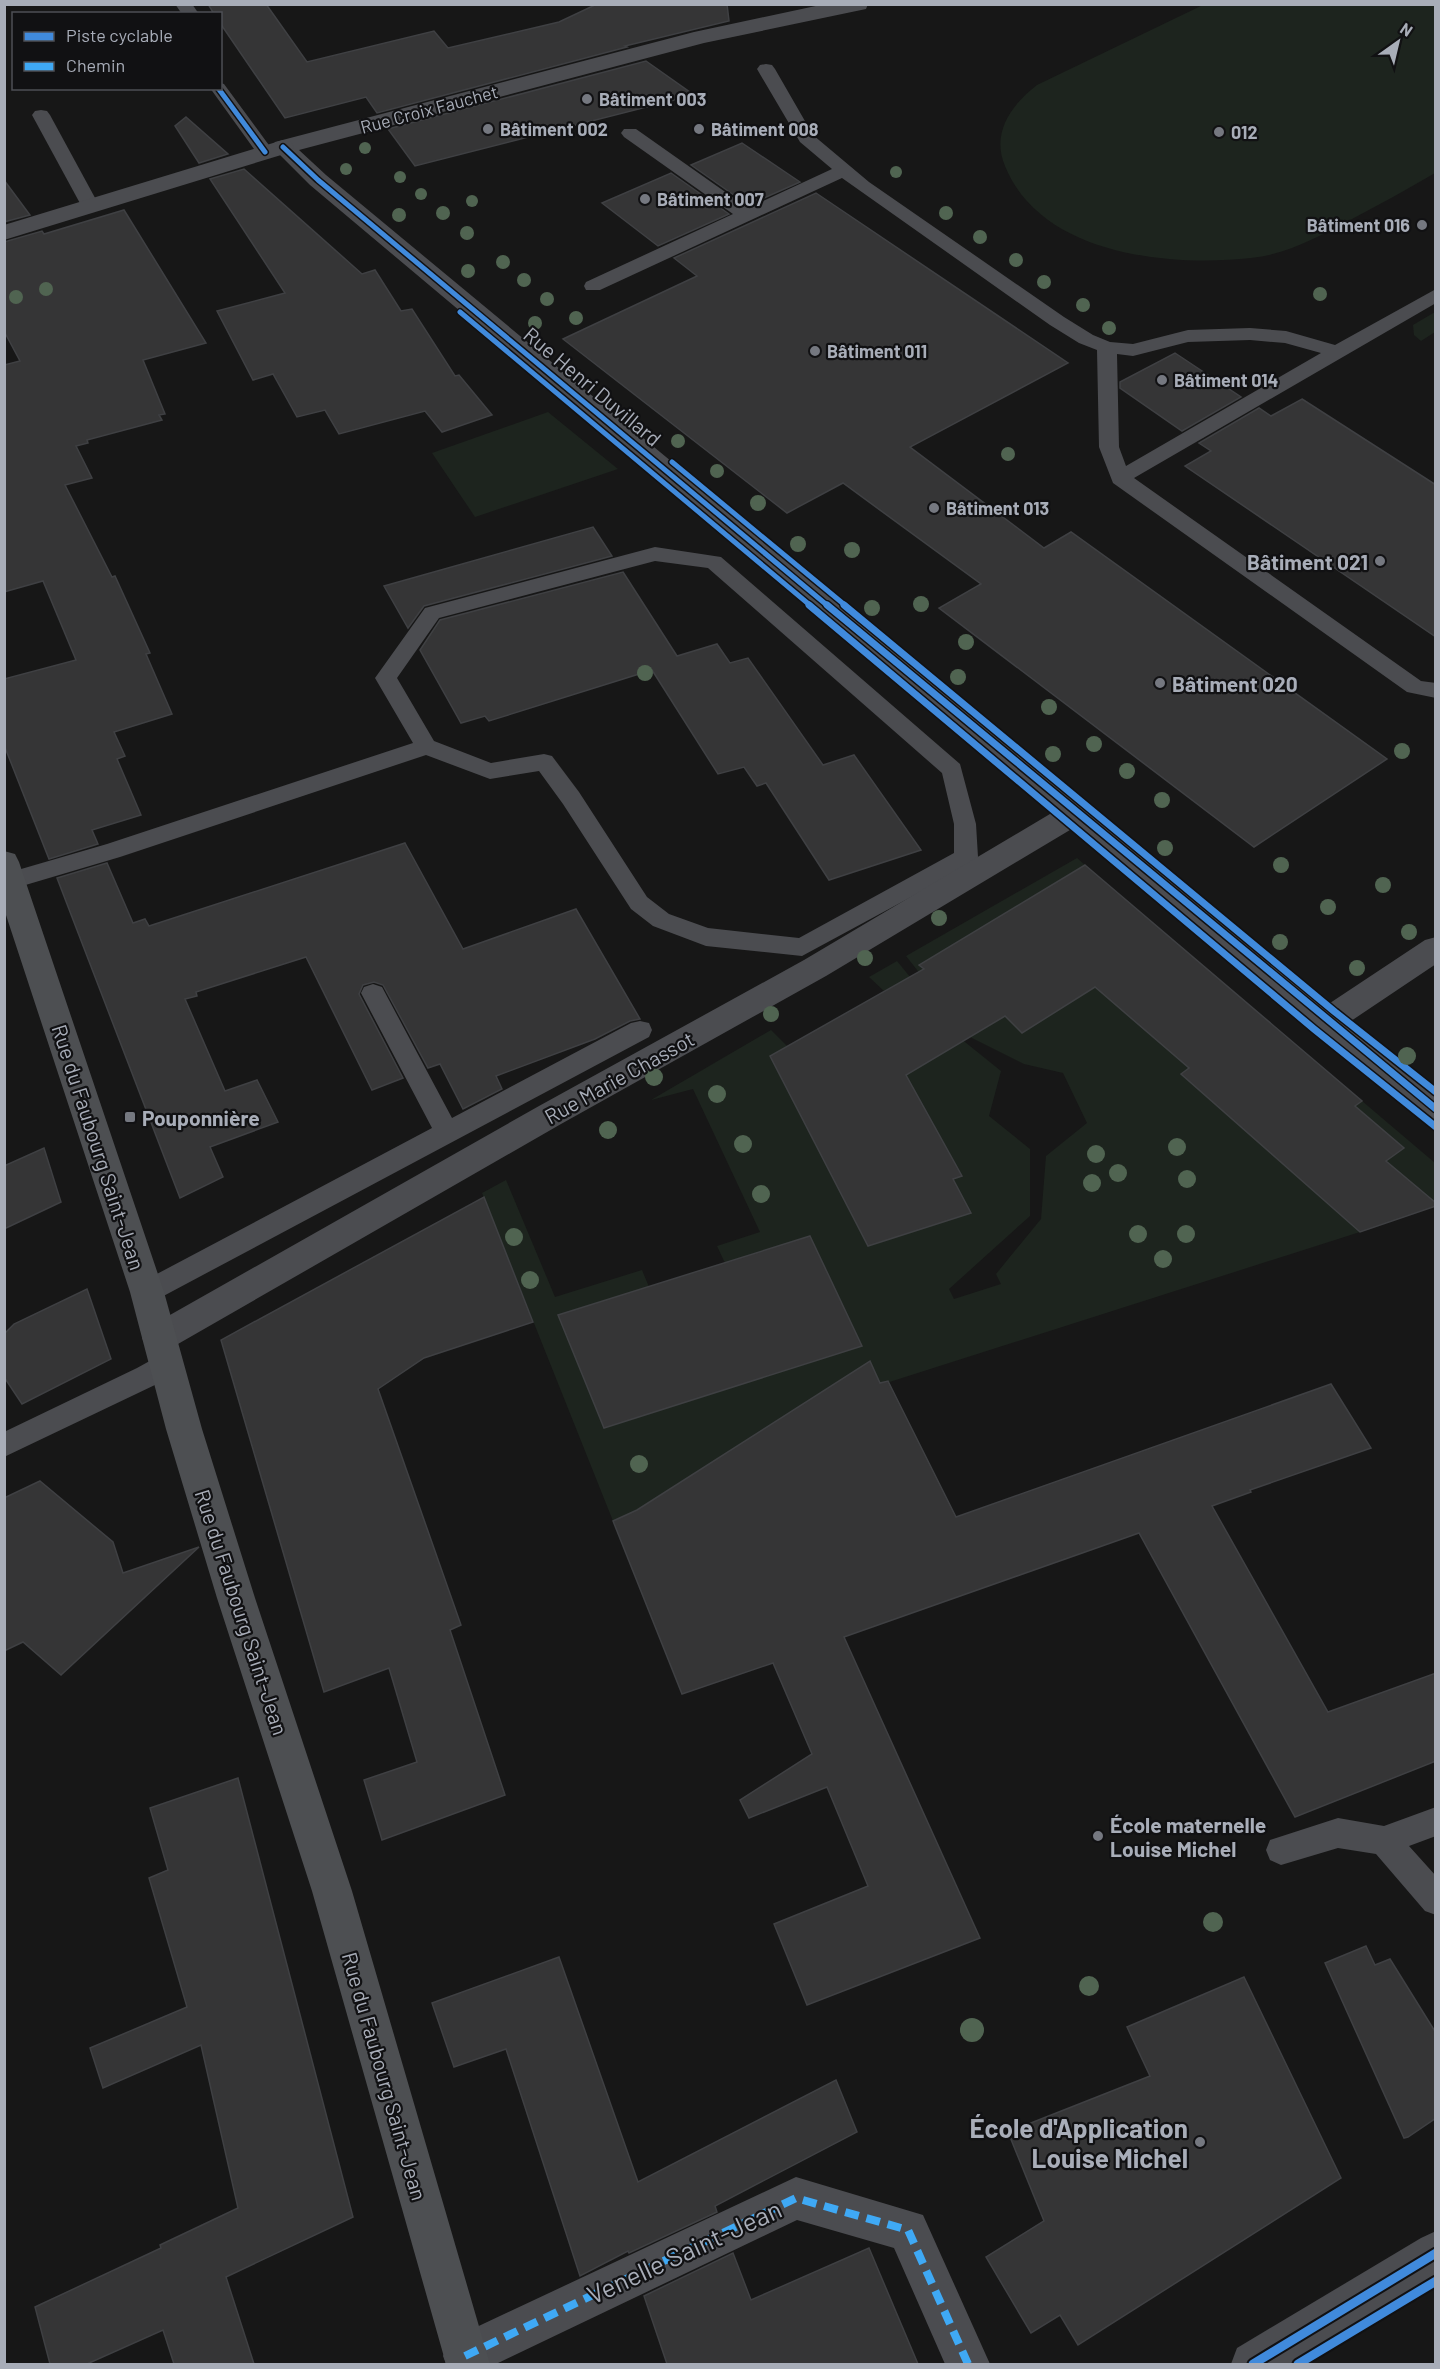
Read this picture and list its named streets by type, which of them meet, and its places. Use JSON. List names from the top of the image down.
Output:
{
  "streets": {
    "main road": ["Rue du Faubourg Saint-Jean"],
    "street": [
      "Rue Croix Fauchet",
      "Rue Henri Duvillard",
      "Rue Marie Chassot",
      "Venelle Saint-Jean"
    ]
  },
  "crossings": [
    ["Rue Croix Fauchet", "Rue Henri Duvillard"],
    ["Rue Henri Duvillard", "Rue Marie Chassot"],
    ["Rue Marie Chassot", "Rue du Faubourg Saint-Jean"],
    ["Rue du Faubourg Saint-Jean", "Venelle Saint-Jean"]
  ],
  "places": {
    "other": [
      "Bâtiment 003",
      "Bâtiment 002",
      "Bâtiment 008",
      "012",
      "Bâtiment 007",
      "Bâtiment 016",
      "Bâtiment 011",
      "Bâtiment 014",
      "Bâtiment 013",
      "Bâtiment 021",
      "Bâtiment 020",
      "École maternelle Louise Michel",
      "École d'Application Louise Michel"
    ],
    "transit": ["Pouponnière"]
  },
  "legend": ["Piste cyclable", "Chemin"],
  "north": "top right"
}
